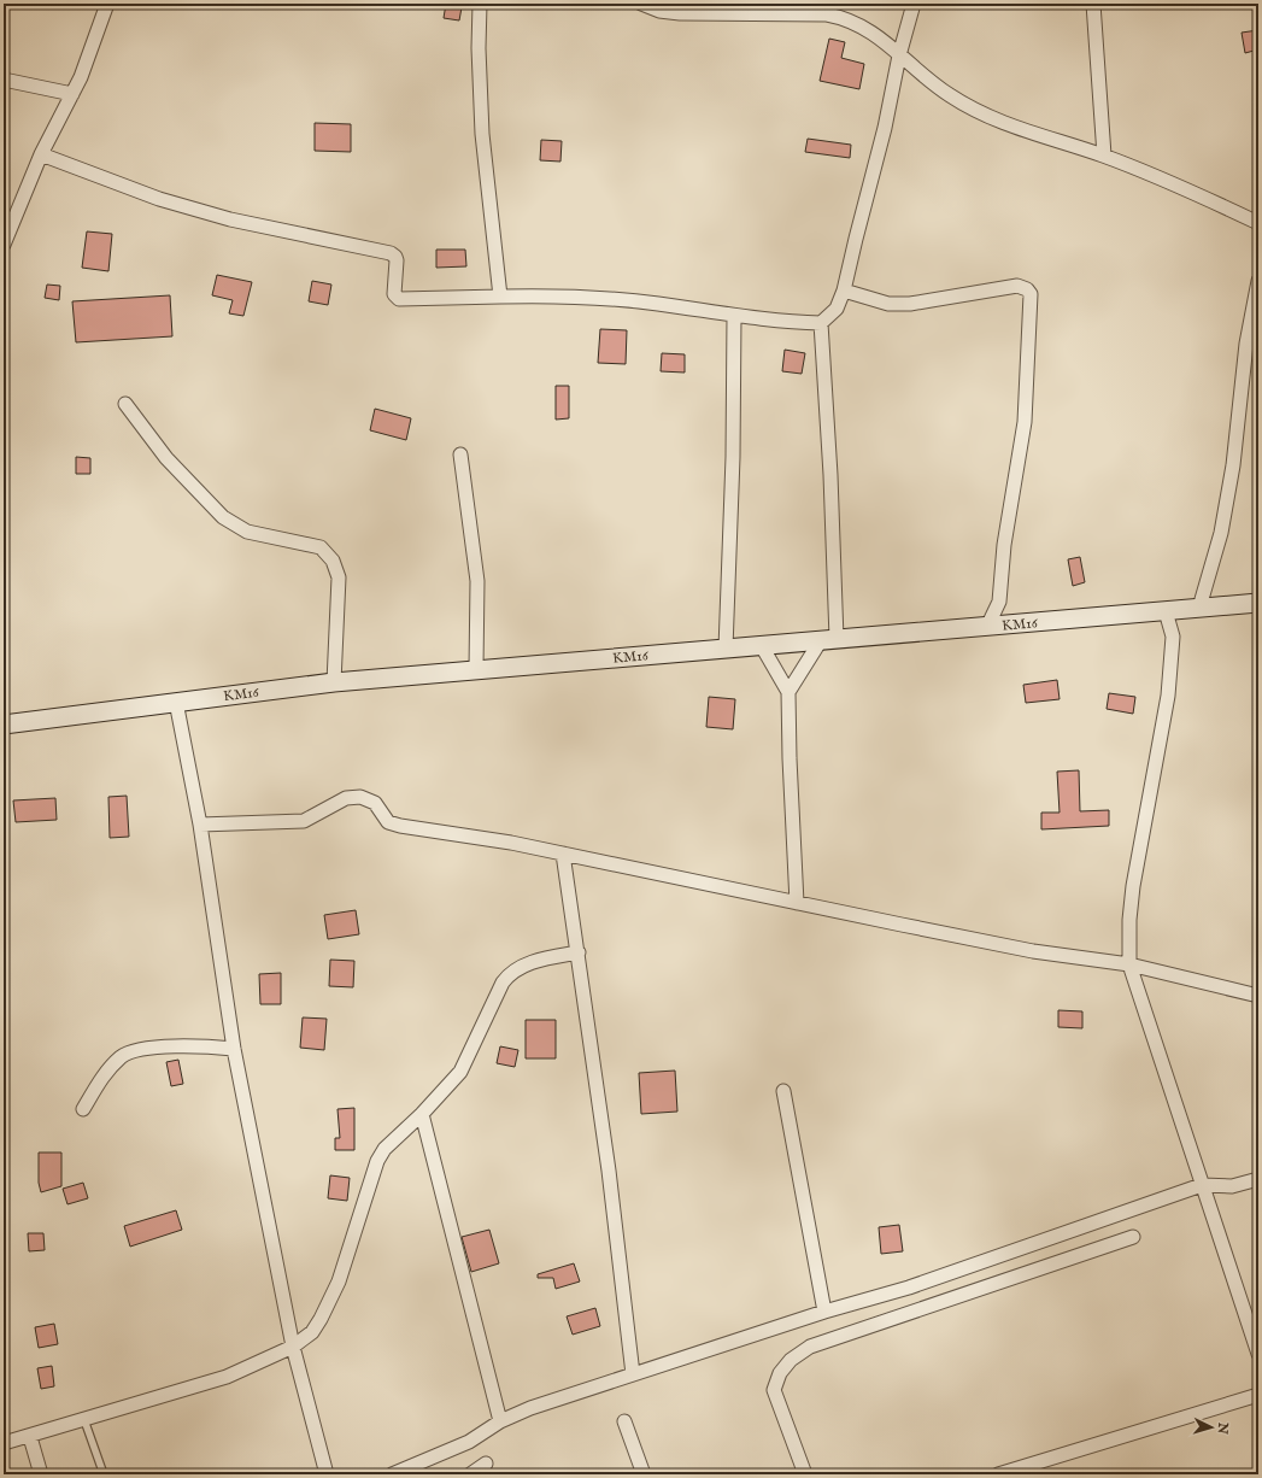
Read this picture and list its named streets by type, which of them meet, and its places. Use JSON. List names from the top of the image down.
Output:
{
  "streets": {
    "street": ["KM16"]
  },
  "north": "right"
}
